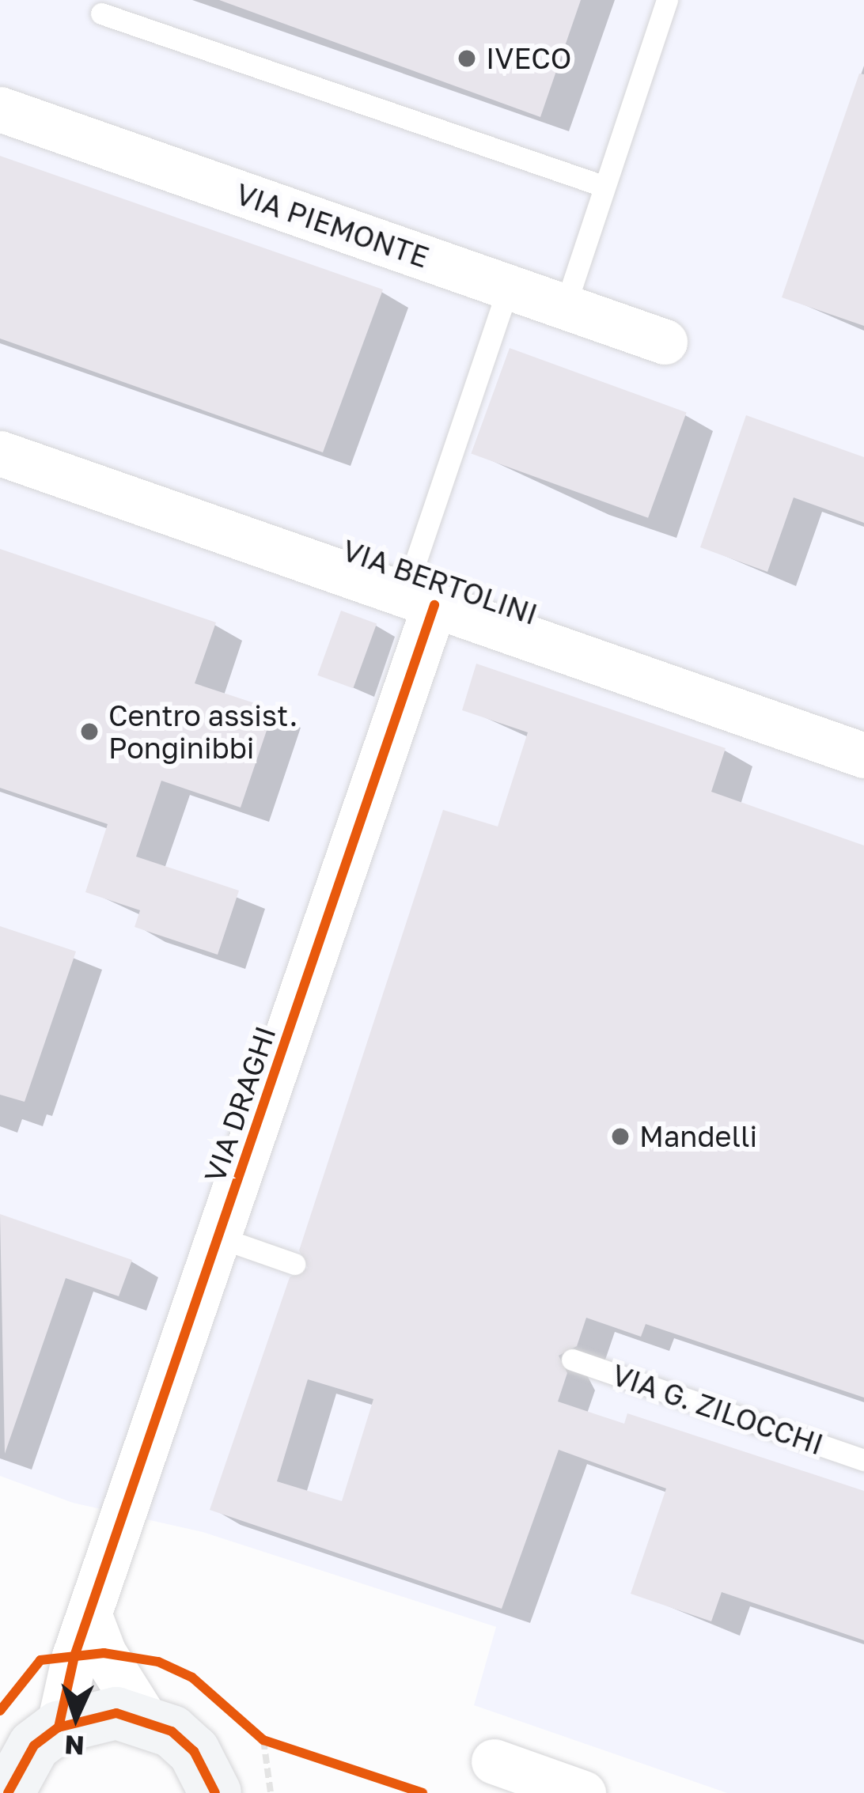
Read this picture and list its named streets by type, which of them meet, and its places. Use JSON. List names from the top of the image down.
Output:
{
  "streets": {
    "street": ["VIA PIEMONTE", "VIA BERTOLINI", "VIA DRAGHI"],
    "lane": ["VIA G. ZILOCCHI"]
  },
  "crossings": [
    ["VIA BERTOLINI", "VIA DRAGHI"]
  ],
  "places": ["IVECO", "Centro assist. Ponginibbi", "Mandelli"],
  "north": "bottom"
}
